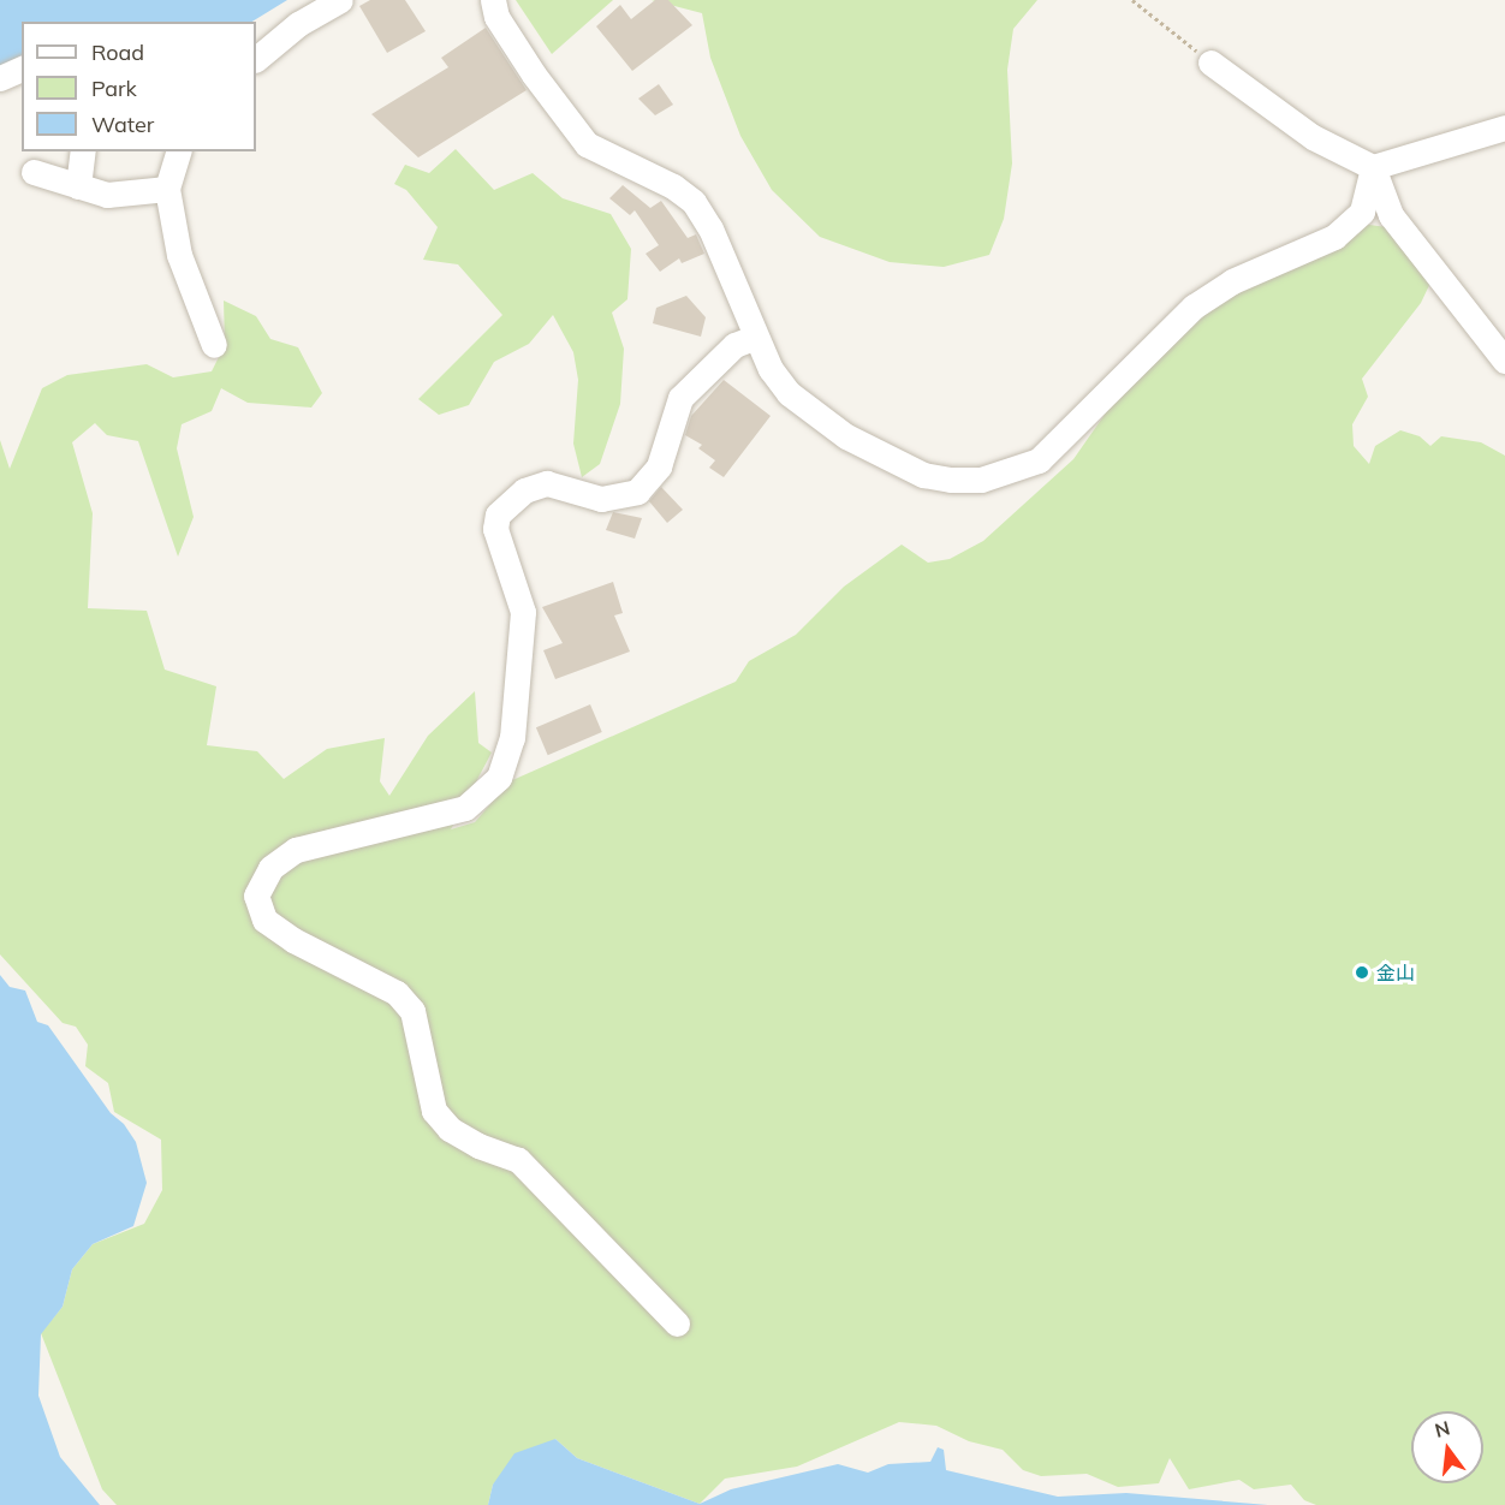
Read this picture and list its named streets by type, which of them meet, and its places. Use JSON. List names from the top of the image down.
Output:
{
  "places": ["金山"],
  "legend": ["Road", "Park", "Water"],
  "north": "top"
}
